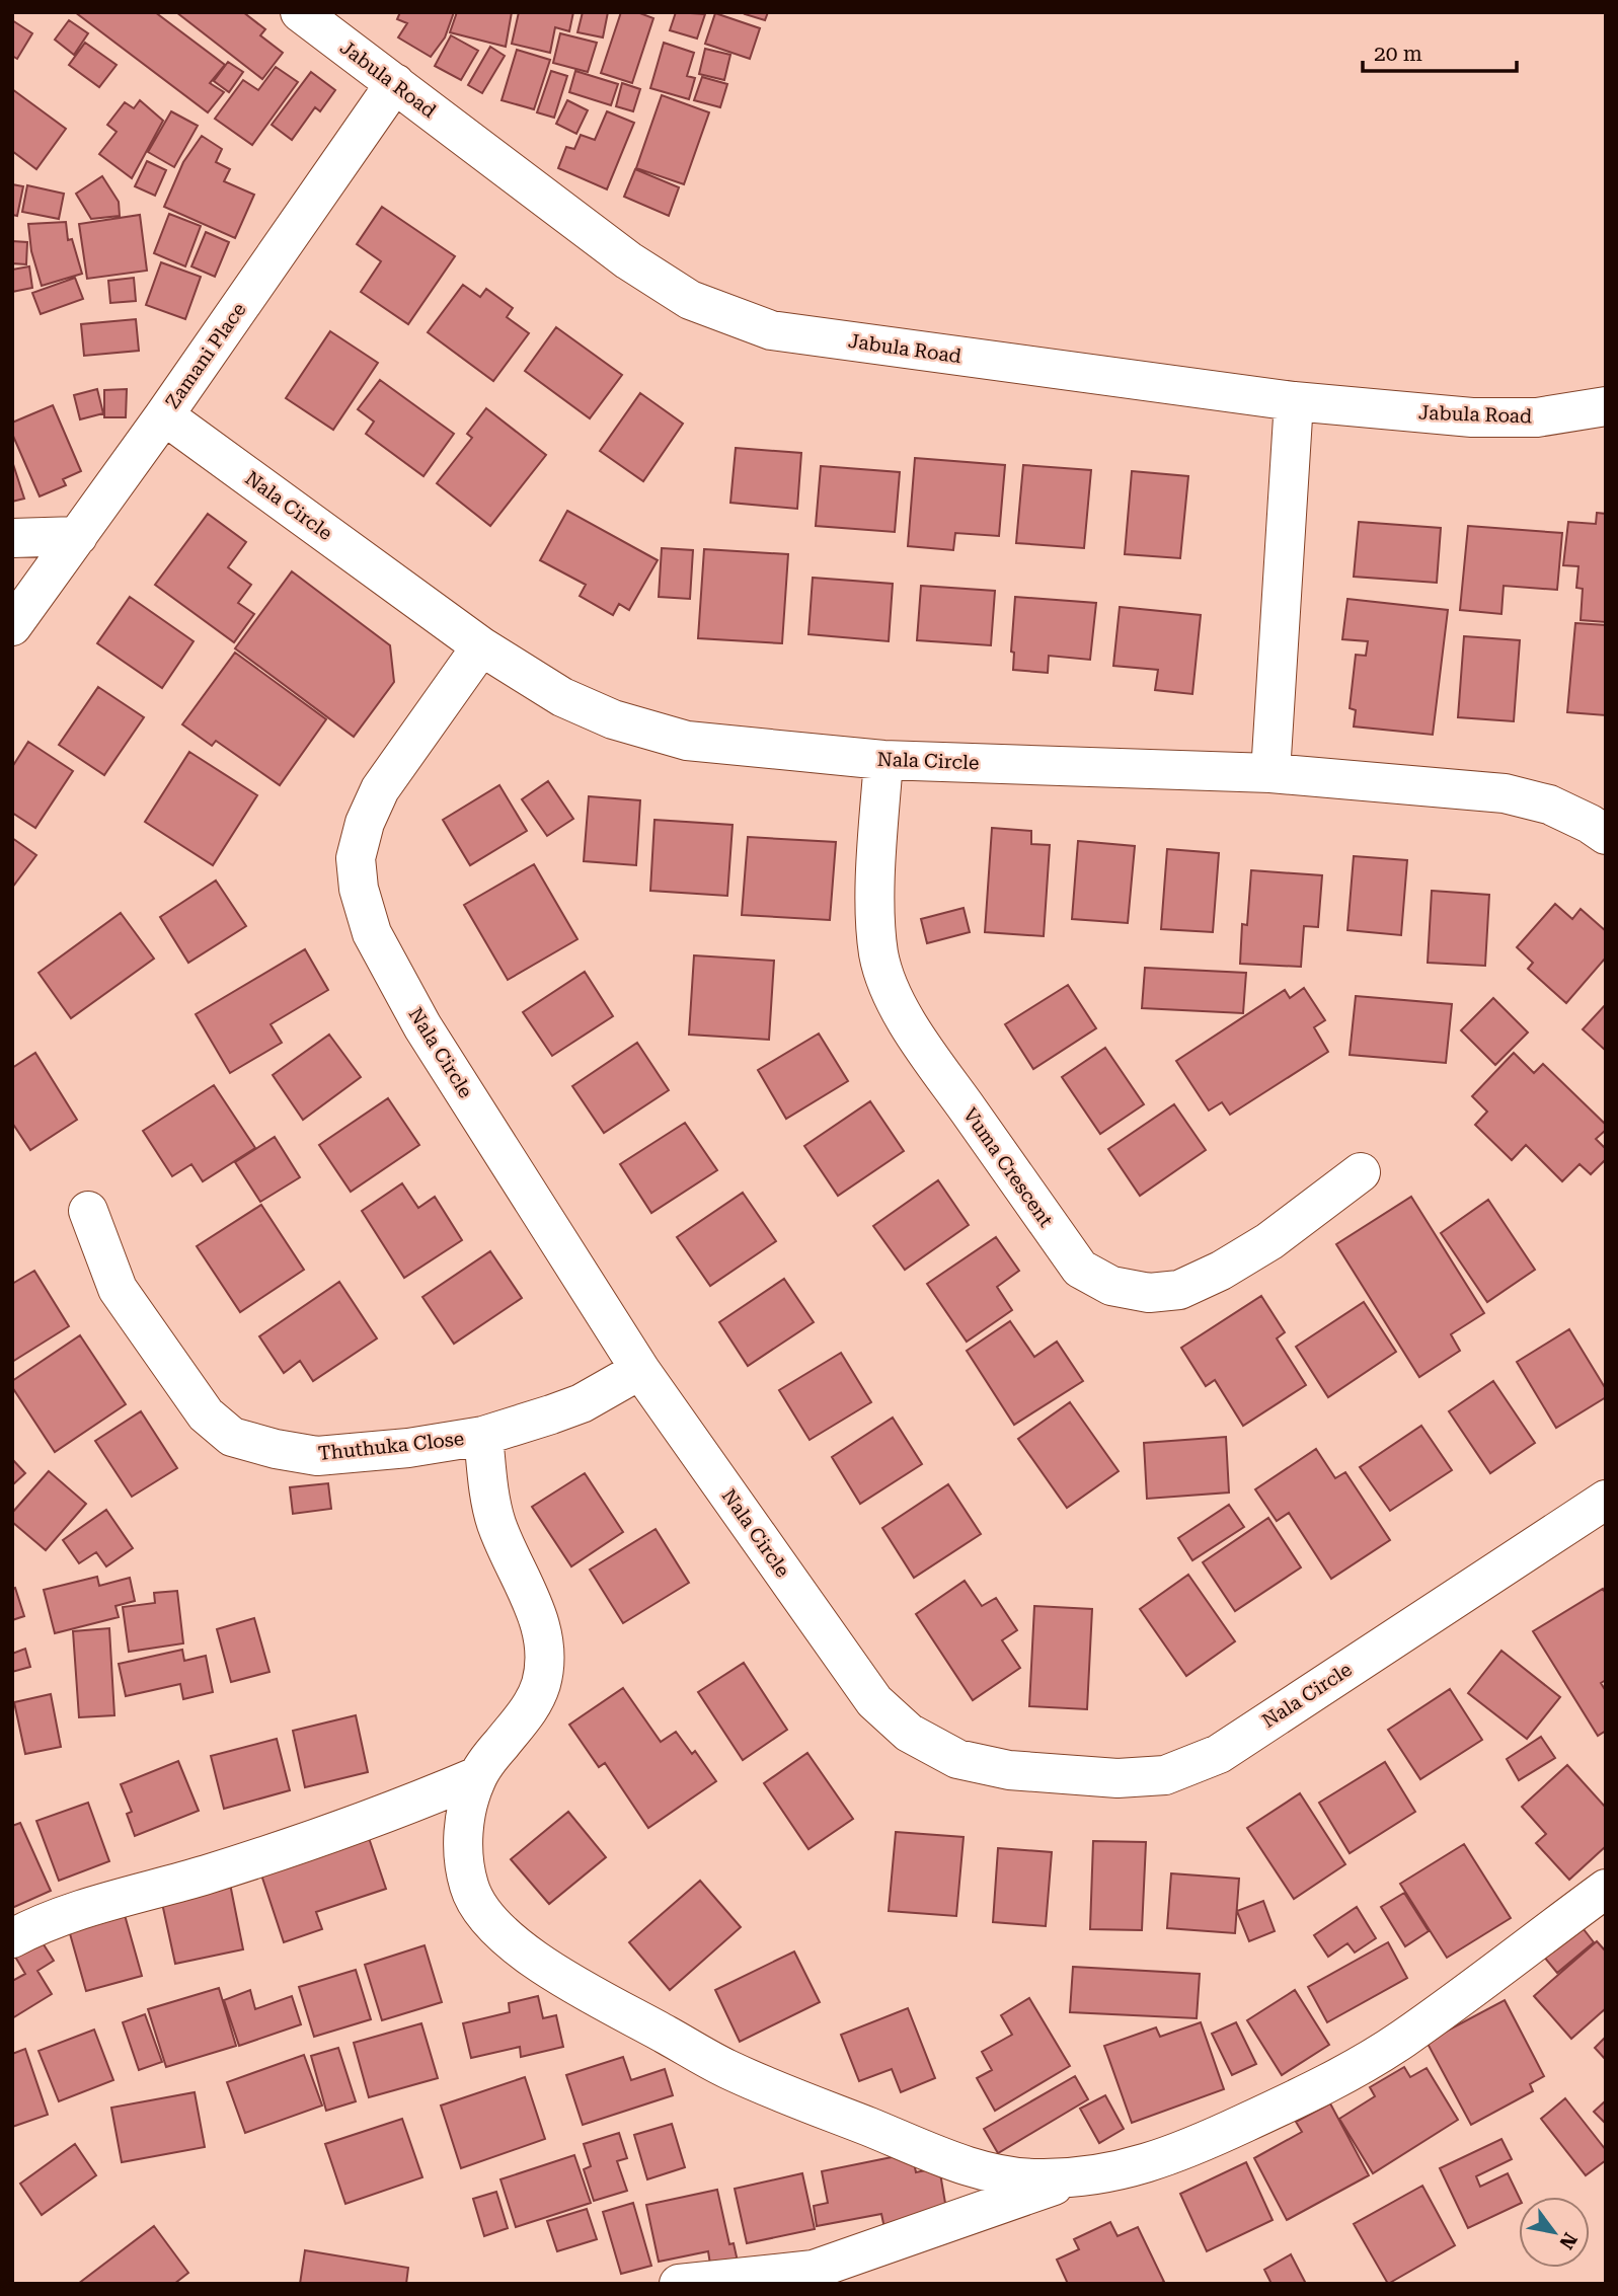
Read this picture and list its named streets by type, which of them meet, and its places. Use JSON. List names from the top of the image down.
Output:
{
  "streets": {
    "street": [
      "Jabula Road",
      "Zamani Place",
      "Nala Circle",
      "Vuma Crescent",
      "Thuthuka Close"
    ]
  },
  "crossings": [
    ["Jabula Road", "Zamani Place"],
    ["Zamani Place", "Nala Circle"],
    ["Nala Circle", "Vuma Crescent"],
    ["Nala Circle", "Thuthuka Close"]
  ],
  "scale_bar": "20 m",
  "north": "bottom right"
}
